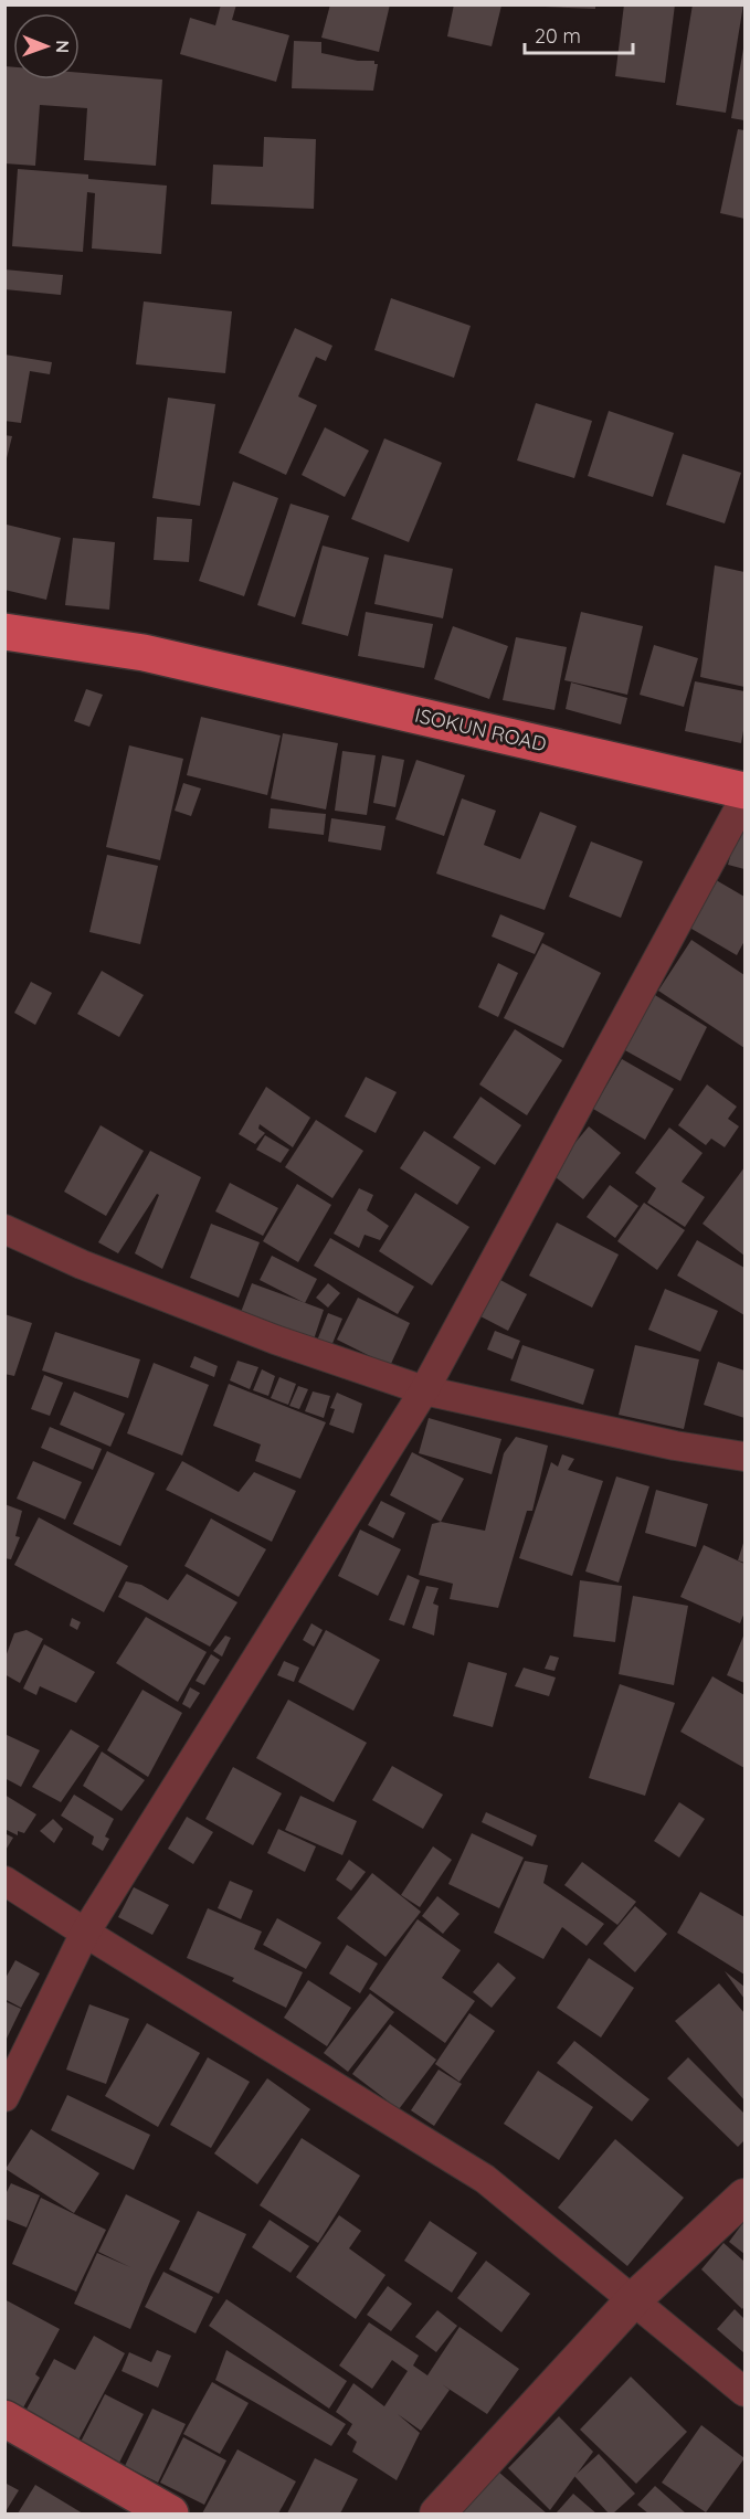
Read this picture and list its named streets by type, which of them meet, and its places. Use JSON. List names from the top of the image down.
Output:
{
  "streets": {
    "main road": ["ISOKUN ROAD"]
  },
  "scale_bar": "20 m",
  "north": "right"
}
